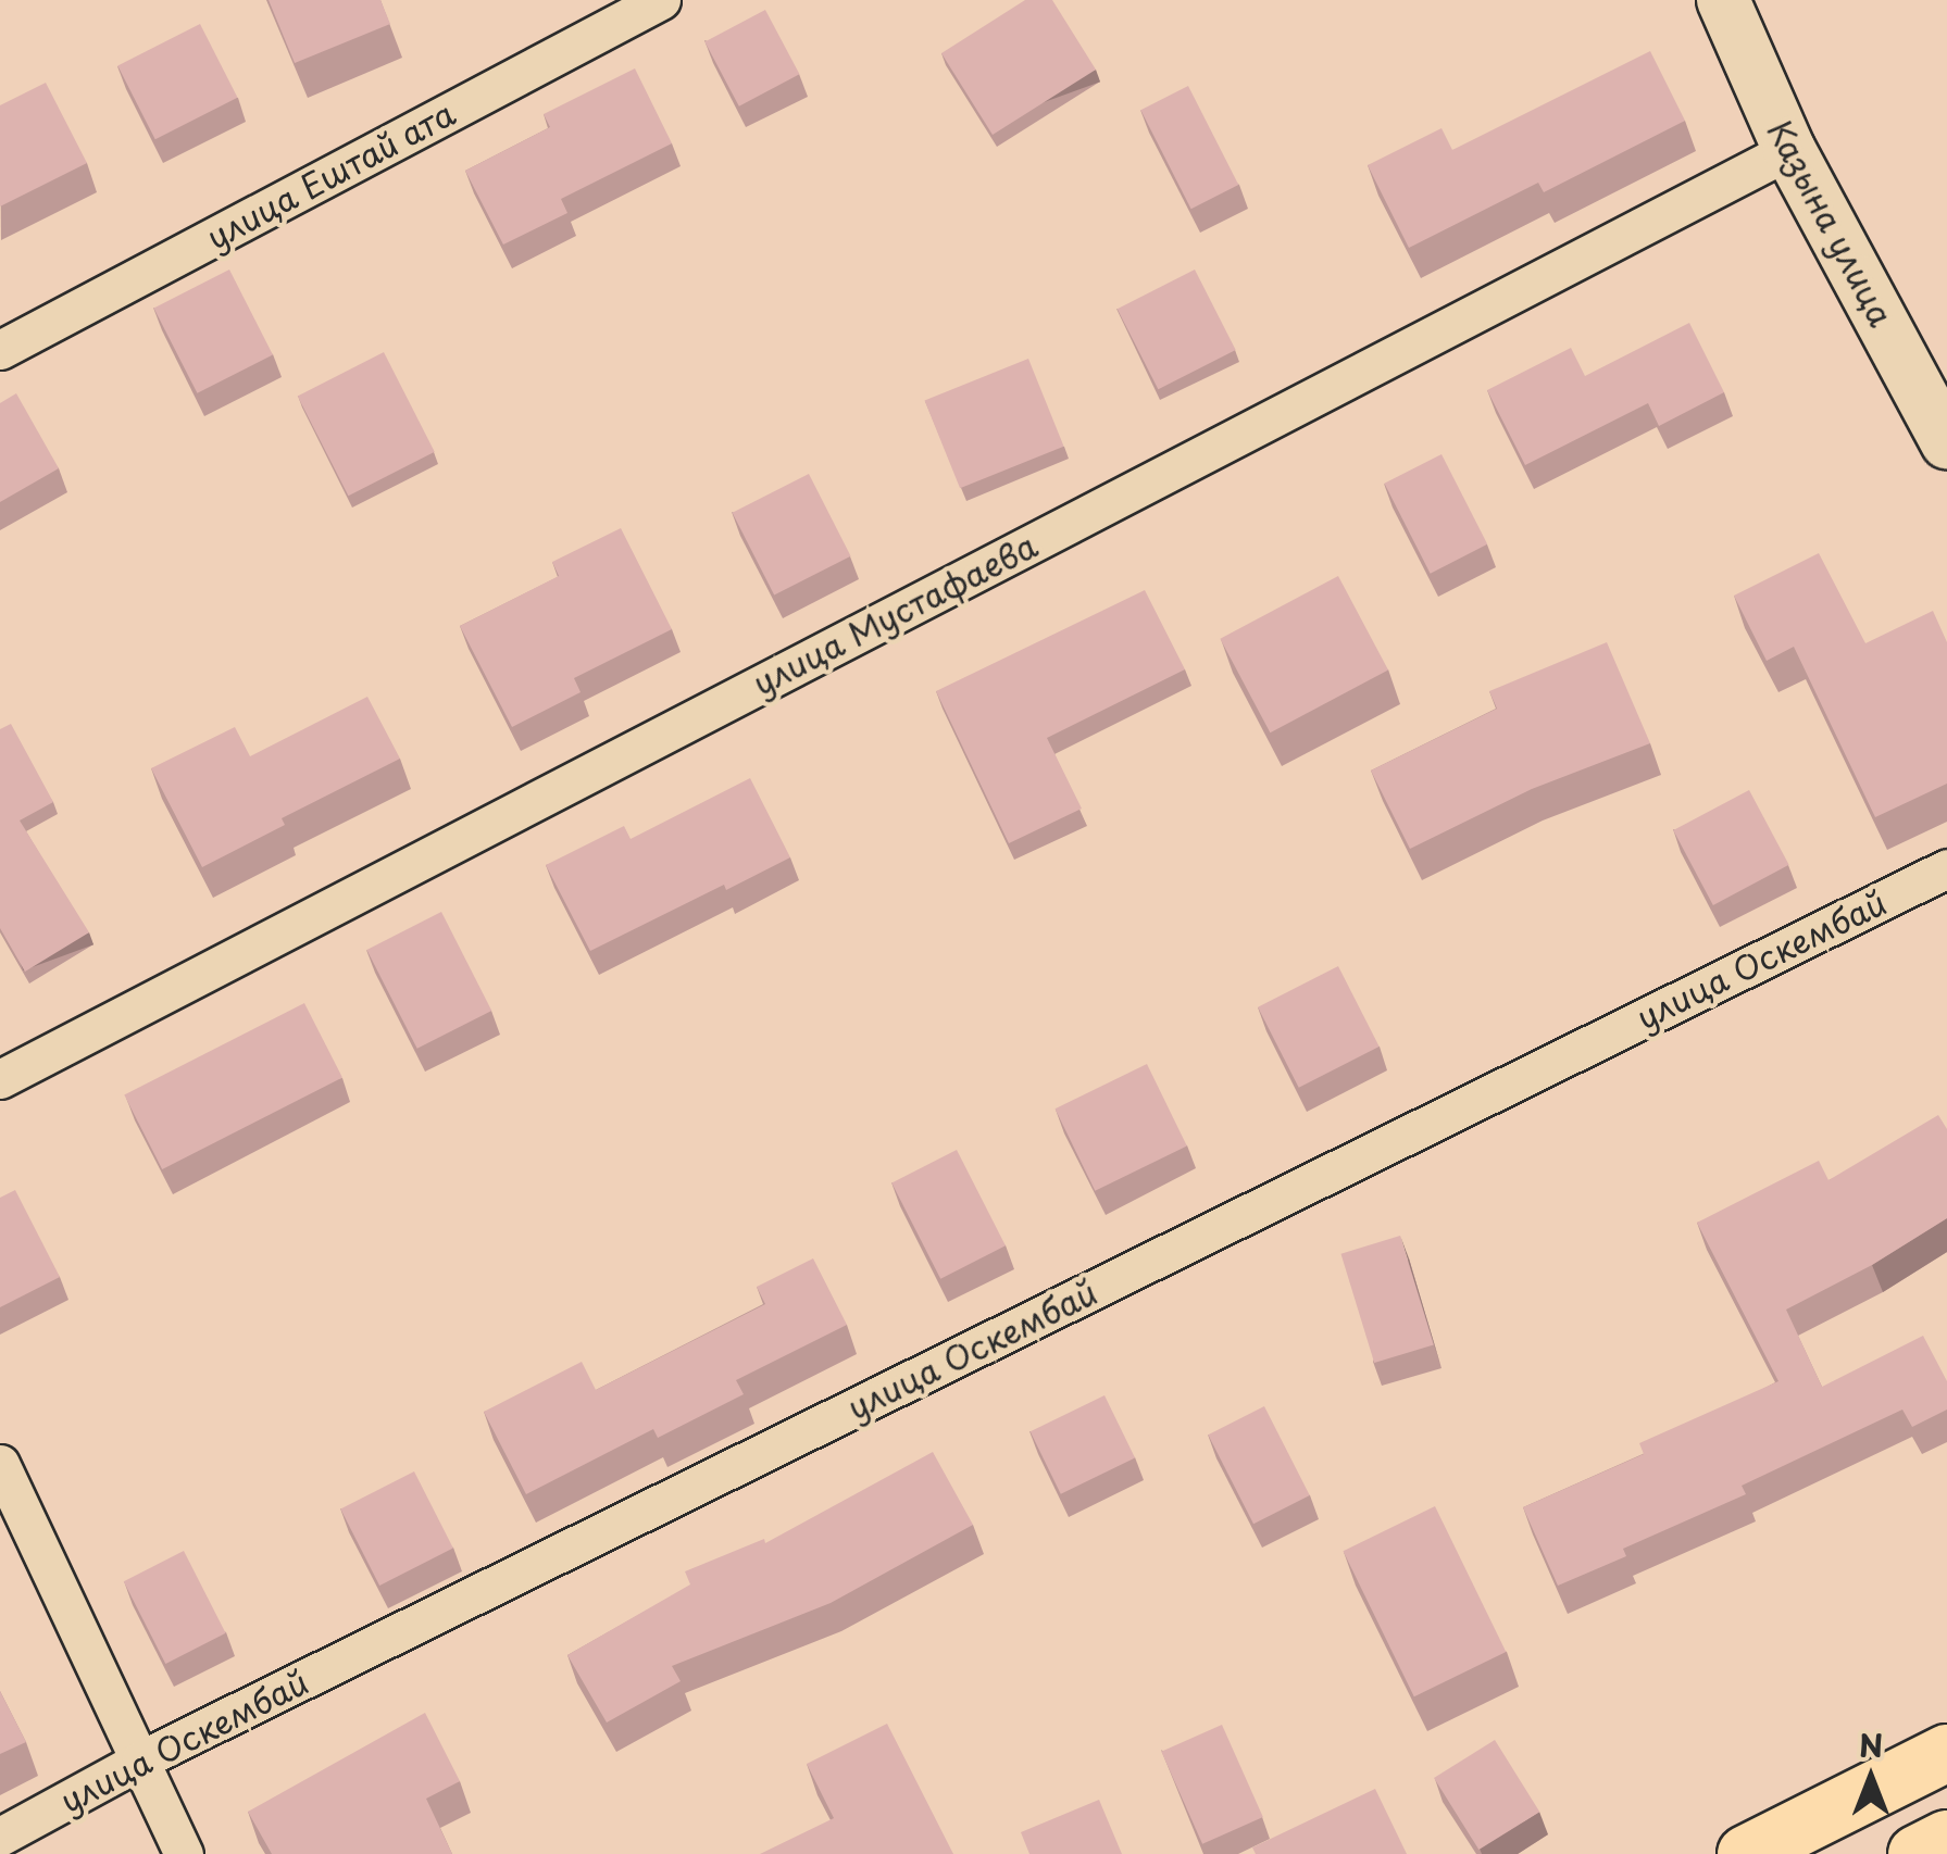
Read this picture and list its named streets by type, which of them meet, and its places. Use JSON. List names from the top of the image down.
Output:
{
  "streets": {
    "street": [
      "улица Ештай ата",
      "Казына улица",
      "улица Мустафаева",
      "улица Оскембай"
    ]
  },
  "crossings": [
    ["Казына улица", "улица Мустафаева"]
  ],
  "north": "top"
}
